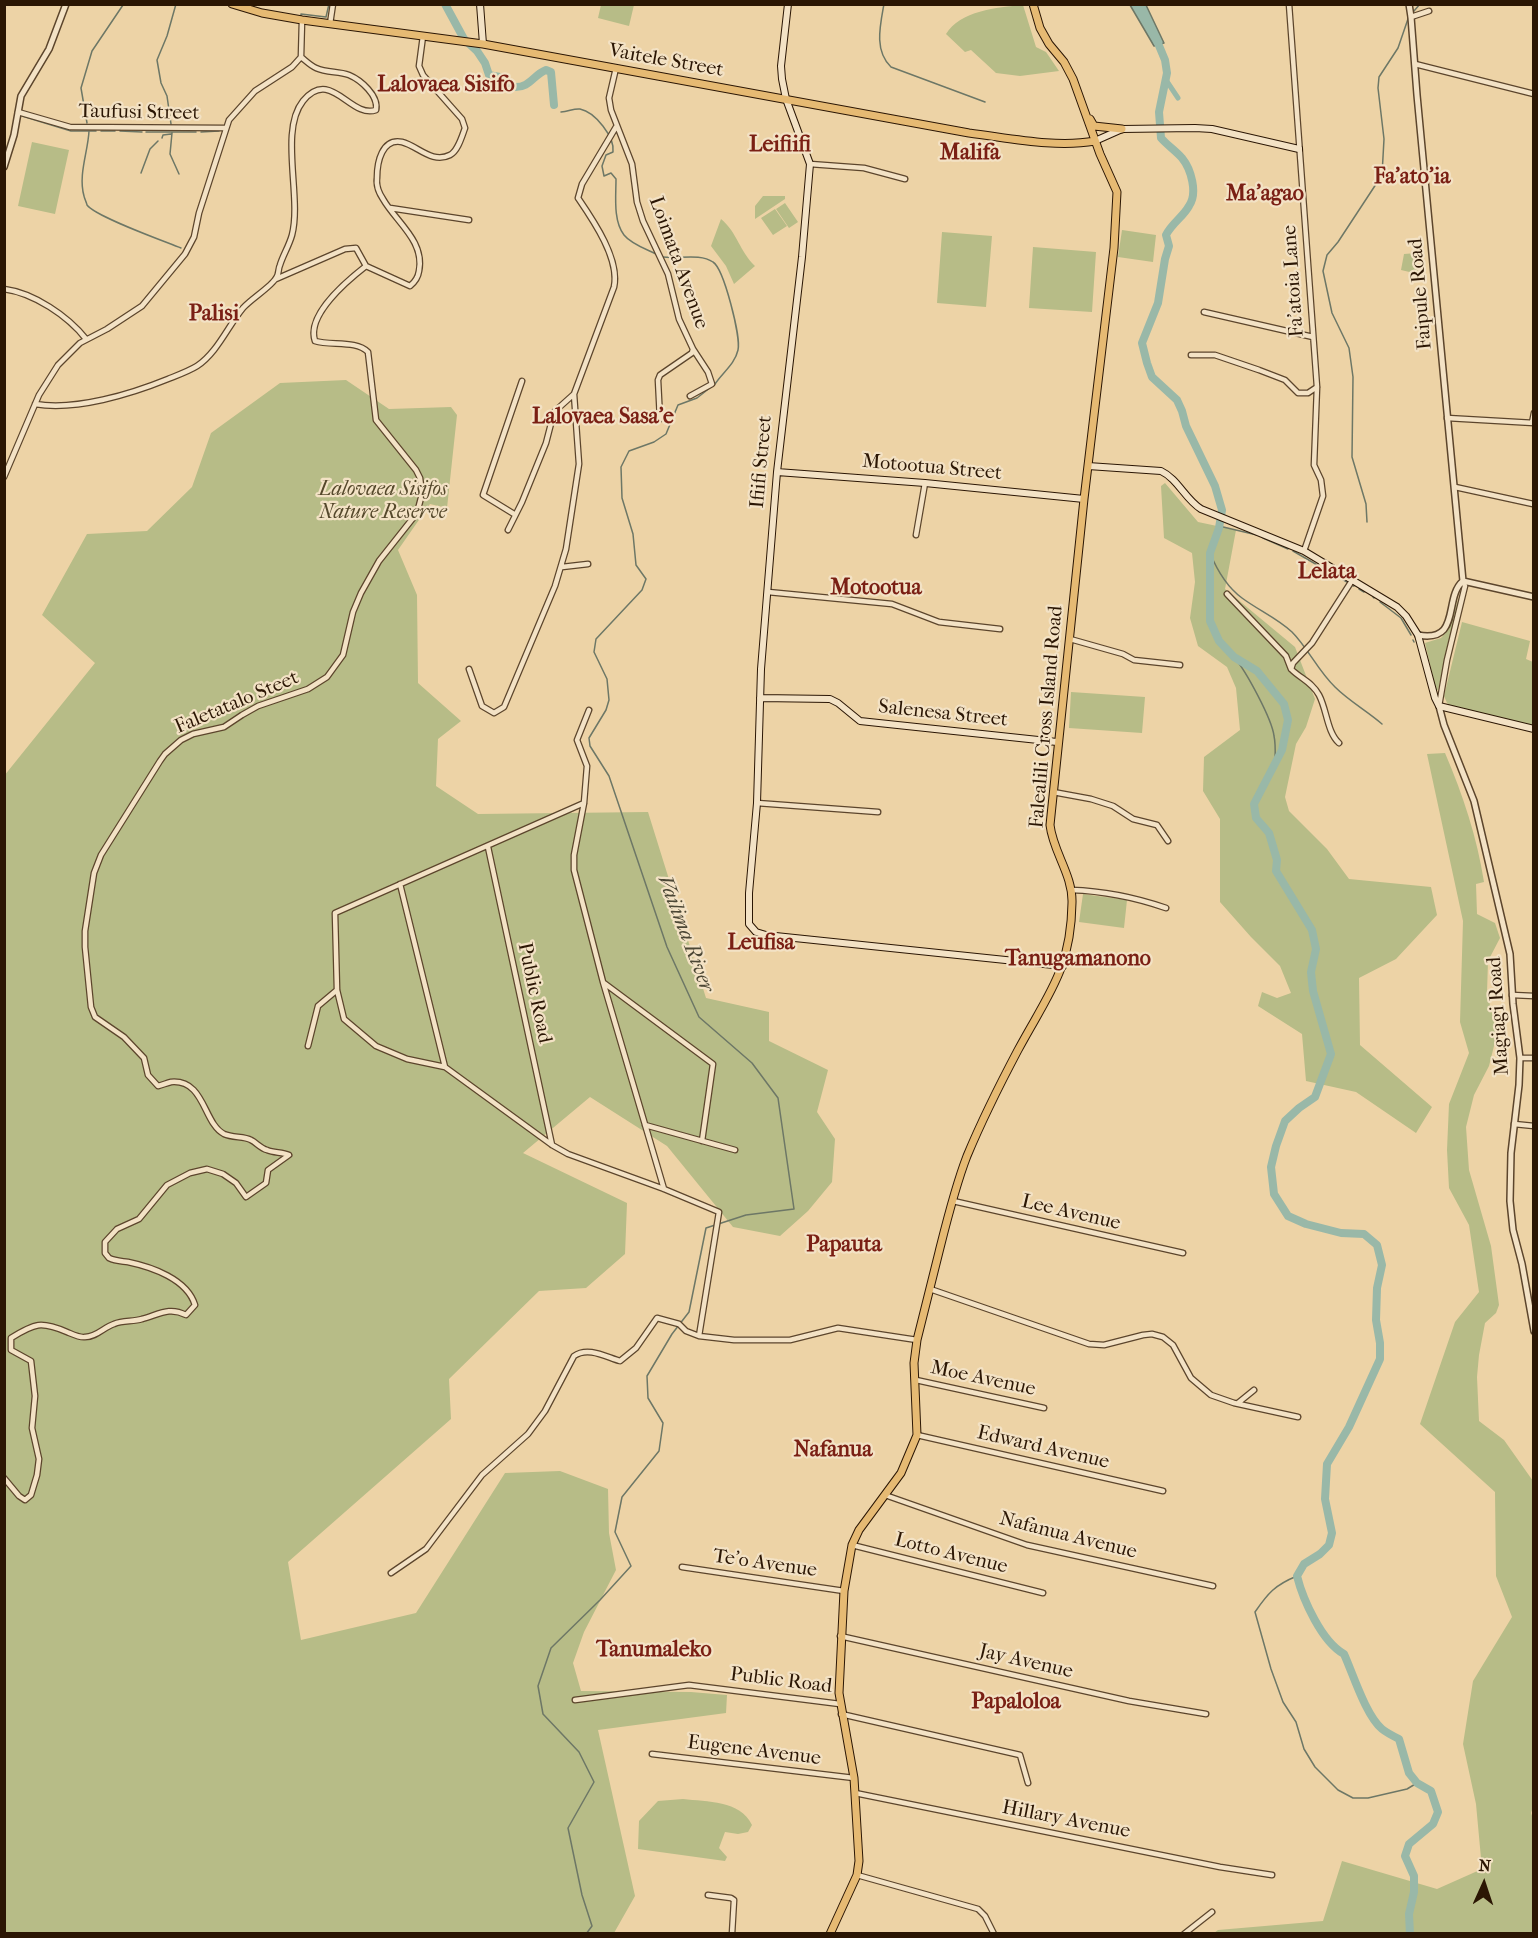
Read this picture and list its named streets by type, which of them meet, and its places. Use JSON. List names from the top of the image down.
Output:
{
  "streets": {
    "main road": [
      "Vaitele Street",
      "Ifiifi Street",
      "Motootua Street",
      "Salenesa Street",
      "Falealili Cross Island Road"
    ],
    "street": [
      "Taufusi Street",
      "Loimata Avenue",
      "Fa'atoia Lane",
      "Faipule Road",
      "Faletatalo Steet",
      "Public Road",
      "Magiagi Road",
      "Lee Avenue",
      "Moe Avenue",
      "Edward Avenue",
      "Nafanua Avenue",
      "Lotto Avenue",
      "Te'o Avenue",
      "Jay Avenue",
      "Eugene Avenue",
      "Hillary Avenue"
    ]
  },
  "crossings": [
    ["Vaitele Street", "Loimata Avenue"],
    ["Vaitele Street", "Ifiifi Street"],
    ["Vaitele Street", "Falealili Cross Island Road"],
    ["Ifiifi Street", "Motootua Street"],
    ["Ifiifi Street", "Salenesa Street"],
    ["Ifiifi Street", "Falealili Cross Island Road"],
    ["Motootua Street", "Falealili Cross Island Road"],
    ["Salenesa Street", "Falealili Cross Island Road"],
    ["Falealili Cross Island Road", "Public Road"],
    ["Falealili Cross Island Road", "Lee Avenue"],
    ["Falealili Cross Island Road", "Moe Avenue"],
    ["Falealili Cross Island Road", "Edward Avenue"],
    ["Falealili Cross Island Road", "Nafanua Avenue"],
    ["Falealili Cross Island Road", "Lotto Avenue"],
    ["Falealili Cross Island Road", "Te'o Avenue"],
    ["Falealili Cross Island Road", "Jay Avenue"],
    ["Falealili Cross Island Road", "Eugene Avenue"],
    ["Falealili Cross Island Road", "Hillary Avenue"]
  ],
  "districts": [
    "Lalovaea Sisifo",
    "Leifiifi",
    "Malifa",
    "Fa'ato'ia",
    "Ma'agao",
    "Palisi",
    "Lalovaea Sasa'e",
    "Lelata",
    "Motootua",
    "Leufisa",
    "Tanugamanono",
    "Papauta",
    "Nafanua",
    "Tanumaleko",
    "Papaloloa"
  ],
  "water": ["Vailima River"],
  "parks": ["Lalovaea Sisifos Nature Reserve"],
  "north": "top"
}
